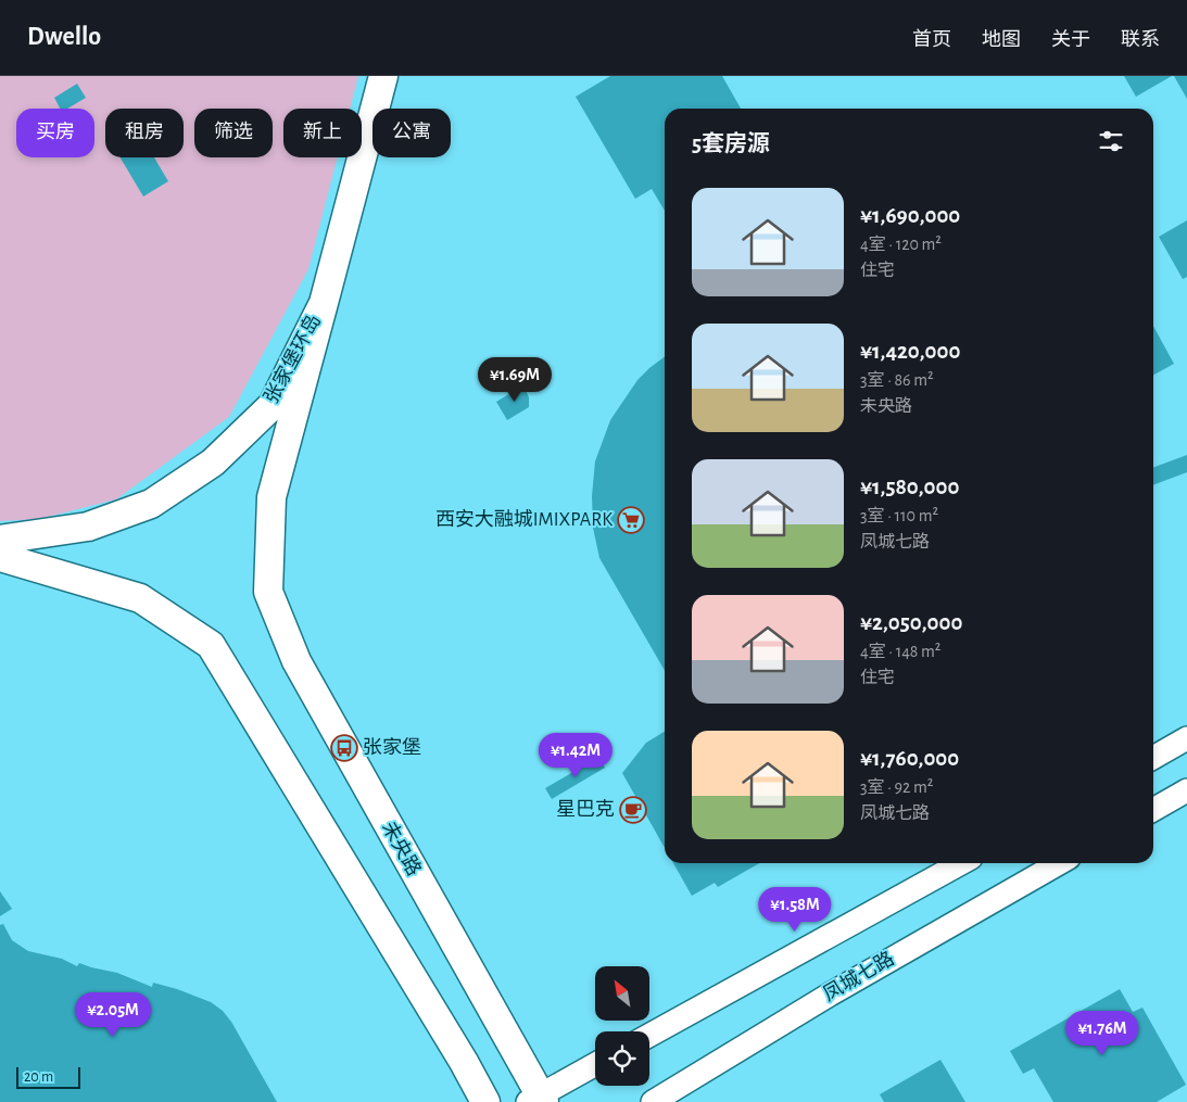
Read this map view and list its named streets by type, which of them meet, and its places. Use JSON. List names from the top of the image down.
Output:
{
  "streets": {
    "main road": ["张家堡环岛", "未央路"],
    "street": ["凤城七路"]
  },
  "crossings": [
    ["张家堡环岛", "未央路"]
  ],
  "places": {
    "supermarket": ["西安大融城IMIXPARK"],
    "bus stop": ["张家堡"],
    "cafe": ["星巴克"]
  },
  "scale_bar": "20 m",
  "north": "top left",
  "page": {
    "header": "Dwello",
    "nav": [
      "首页",
      "地图",
      "关于",
      "联系"
    ],
    "chip": [
      "买房",
      "租房",
      "筛选",
      "新上",
      "公寓"
    ],
    "heading": "5套房源",
    "list": [
      {
        "name": "¥1,690,000",
        "note": "4室 · 120 m² · 住宅"
      },
      {
        "name": "¥1,420,000",
        "note": "3室 · 86 m² · 未央路"
      },
      {
        "name": "¥1,580,000",
        "note": "3室 · 110 m² · 凤城七路"
      },
      {
        "name": "¥2,050,000",
        "note": "4室 · 148 m² · 住宅"
      },
      {
        "name": "¥1,760,000",
        "note": "3室 · 92 m² · 凤城七路"
      }
    ],
    "price": [
      "¥1.69M",
      "¥1.42M",
      "¥1.58M",
      "¥2.05M",
      "¥1.76M"
    ],
    "scale": "20 m"
  }
}
